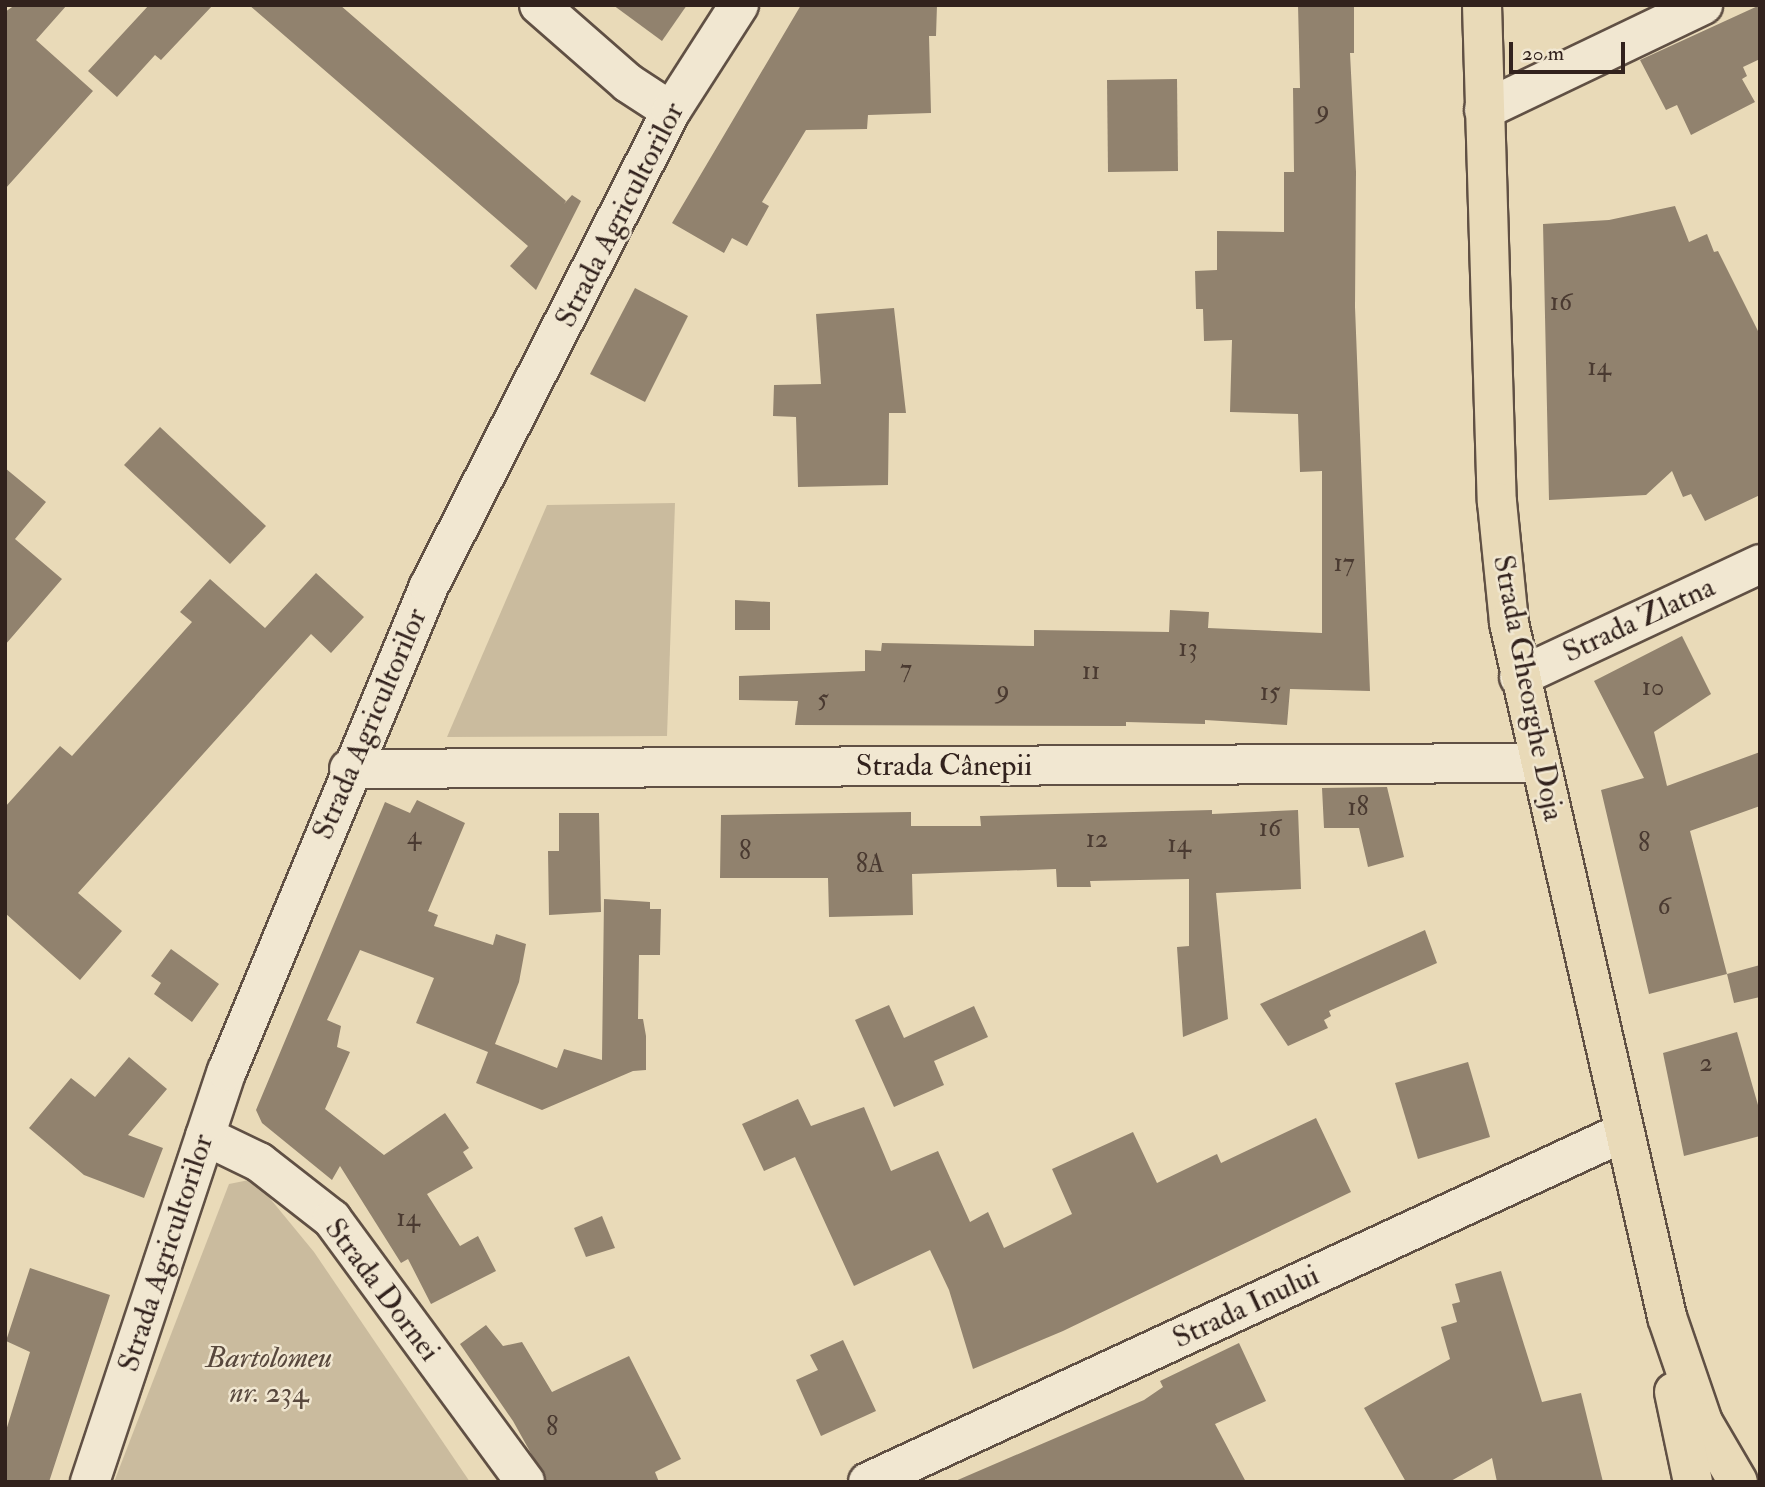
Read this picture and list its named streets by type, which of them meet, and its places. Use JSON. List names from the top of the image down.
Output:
{
  "streets": {
    "main road": ["Strada Gheorghe Doja"],
    "street": [
      "Strada Agricultorilor",
      "Strada Zlatna",
      "Strada Cânepii",
      "Strada Dornei",
      "Strada Inului"
    ]
  },
  "crossings": [
    ["Strada Agricultorilor", "Strada Cânepii"],
    ["Strada Agricultorilor", "Strada Dornei"],
    ["Strada Zlatna", "Strada Gheorghe Doja"],
    ["Strada Gheorghe Doja", "Strada Cânepii"],
    ["Strada Gheorghe Doja", "Strada Inului"]
  ],
  "parks": ["Bartolomeu nr. 234"],
  "house_numbers": [
    "9",
    "16",
    "14",
    "17",
    "13",
    "7",
    "11",
    "10",
    "9",
    "15",
    "5",
    "18",
    "16",
    "4",
    "12",
    "8",
    "14",
    "8",
    "8A",
    "6",
    "2",
    "14",
    "8"
  ],
  "scale_bar": "20 m"
}
